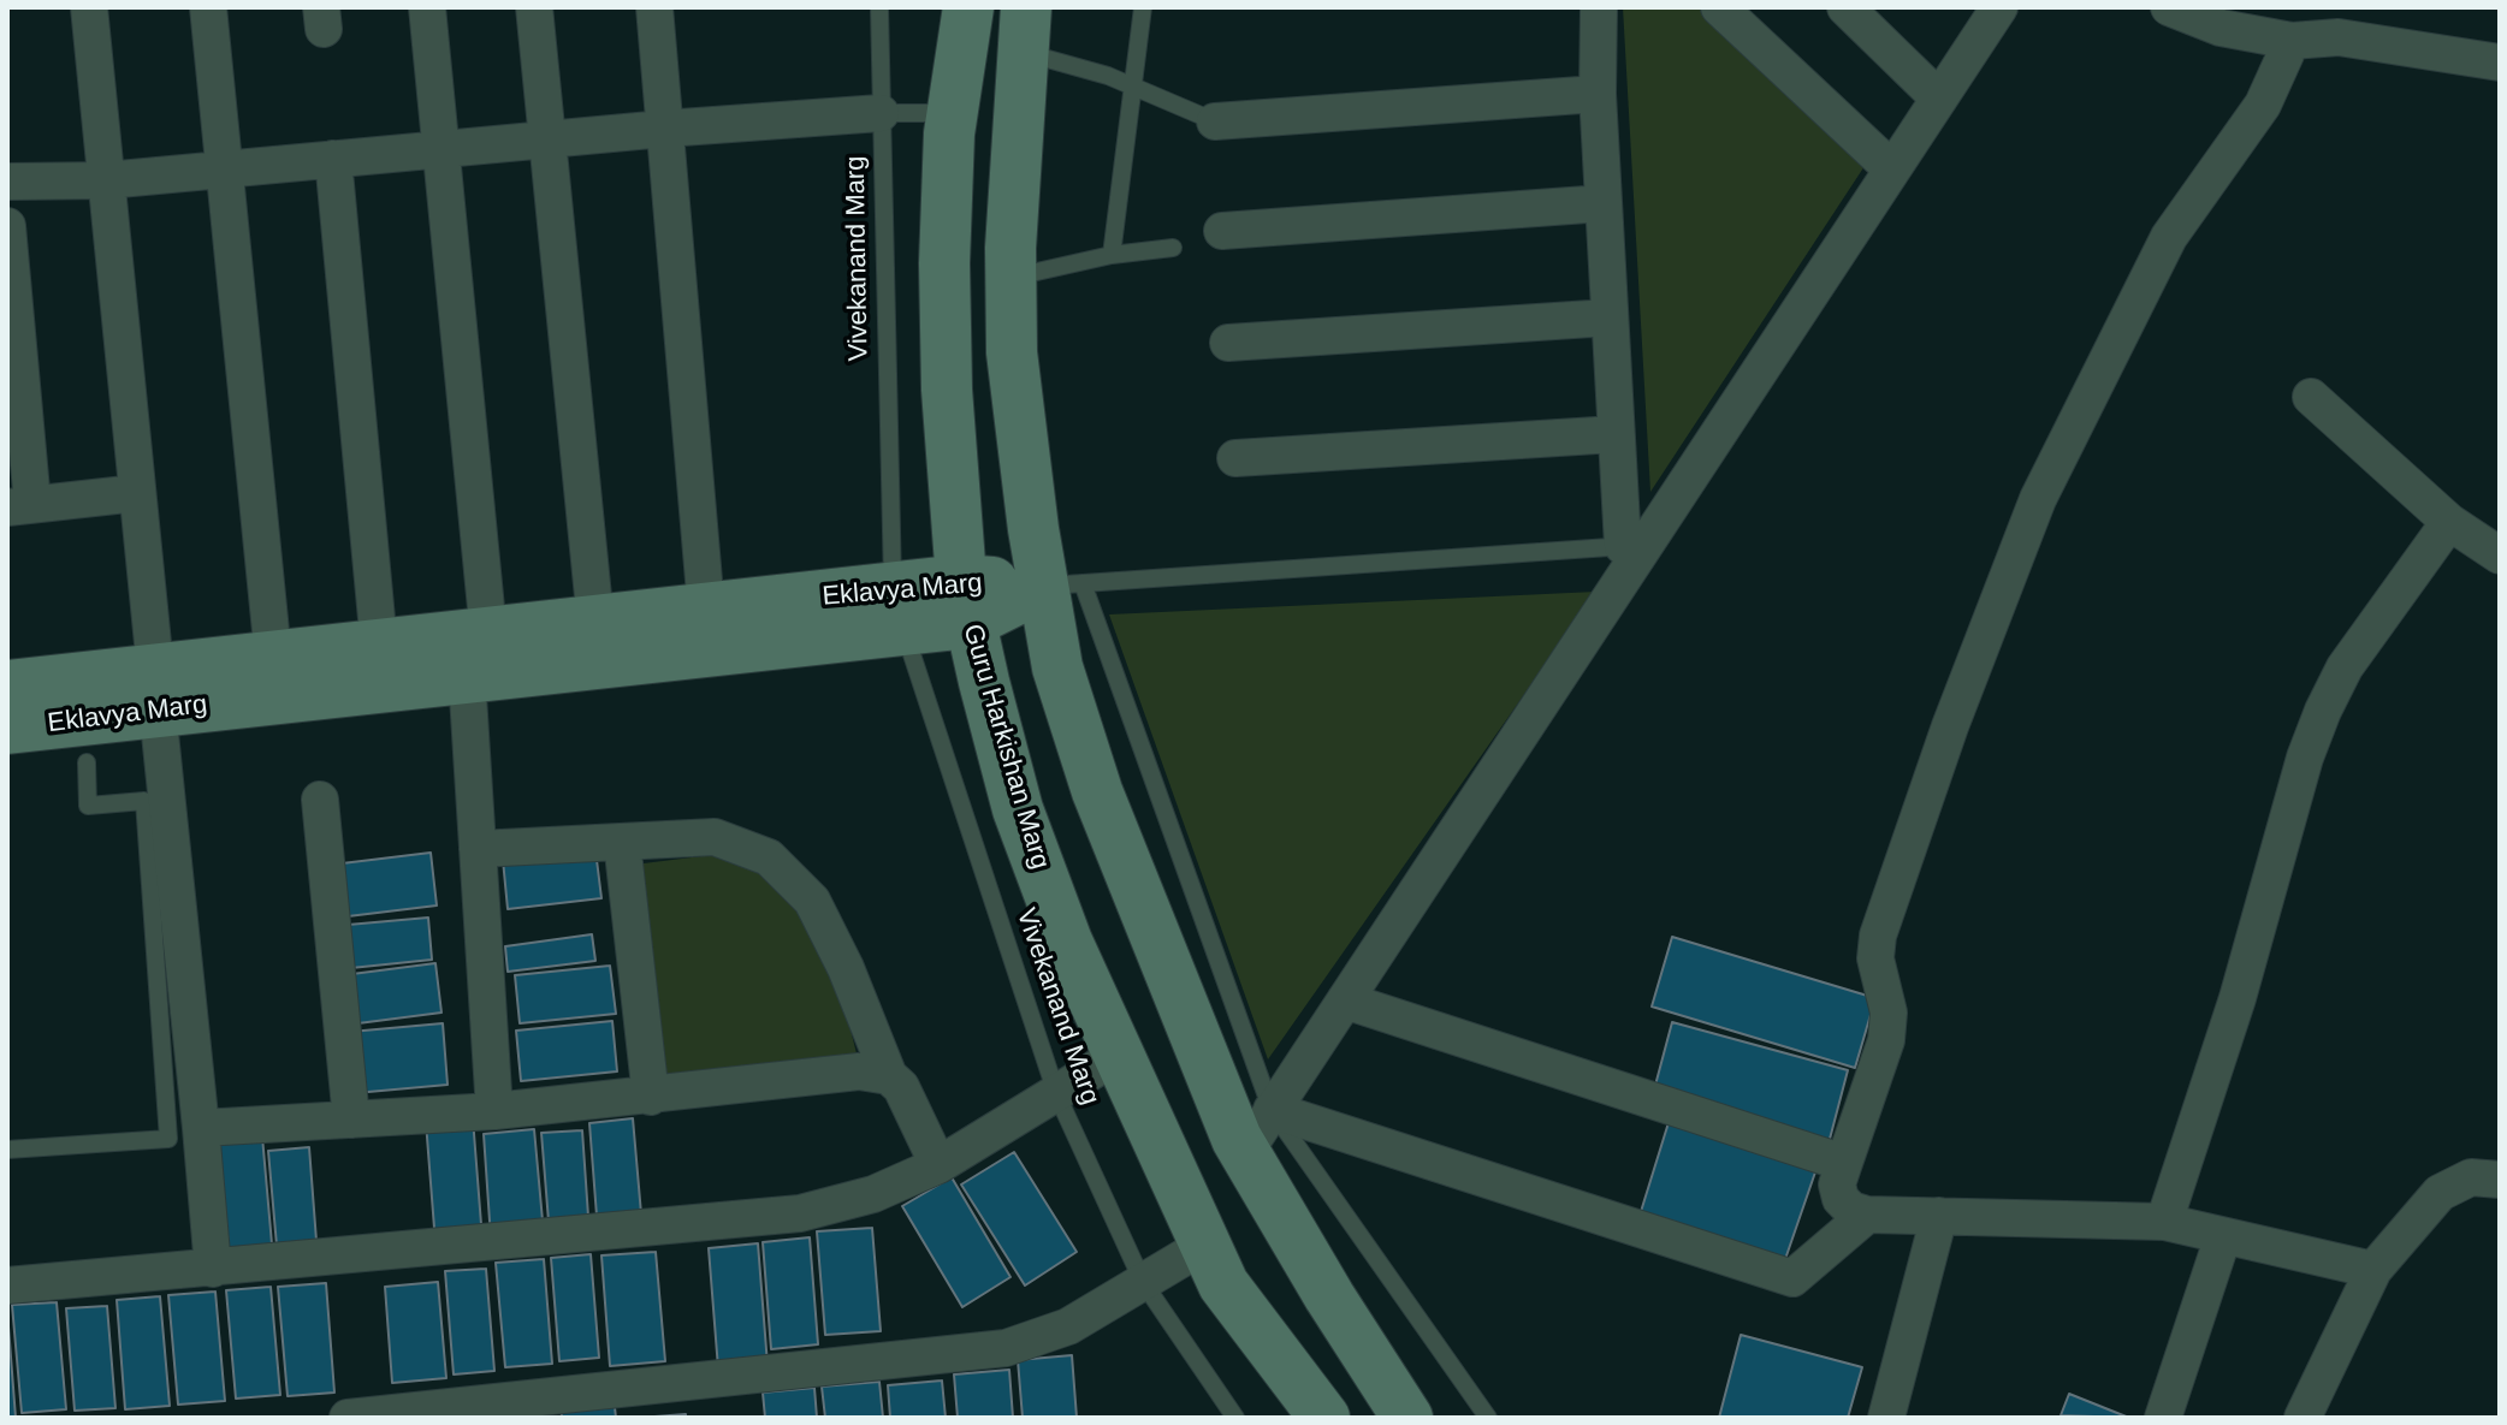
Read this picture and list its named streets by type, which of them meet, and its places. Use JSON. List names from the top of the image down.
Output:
{
  "streets": {
    "main road": ["Eklavya Marg", "Guru Harkishan Marg"],
    "lane": ["Vivekanand Marg"]
  },
  "crossings": [
    ["Vivekanand Marg", "Eklavya Marg"],
    ["Eklavya Marg", "Guru Harkishan Marg"]
  ]
}
